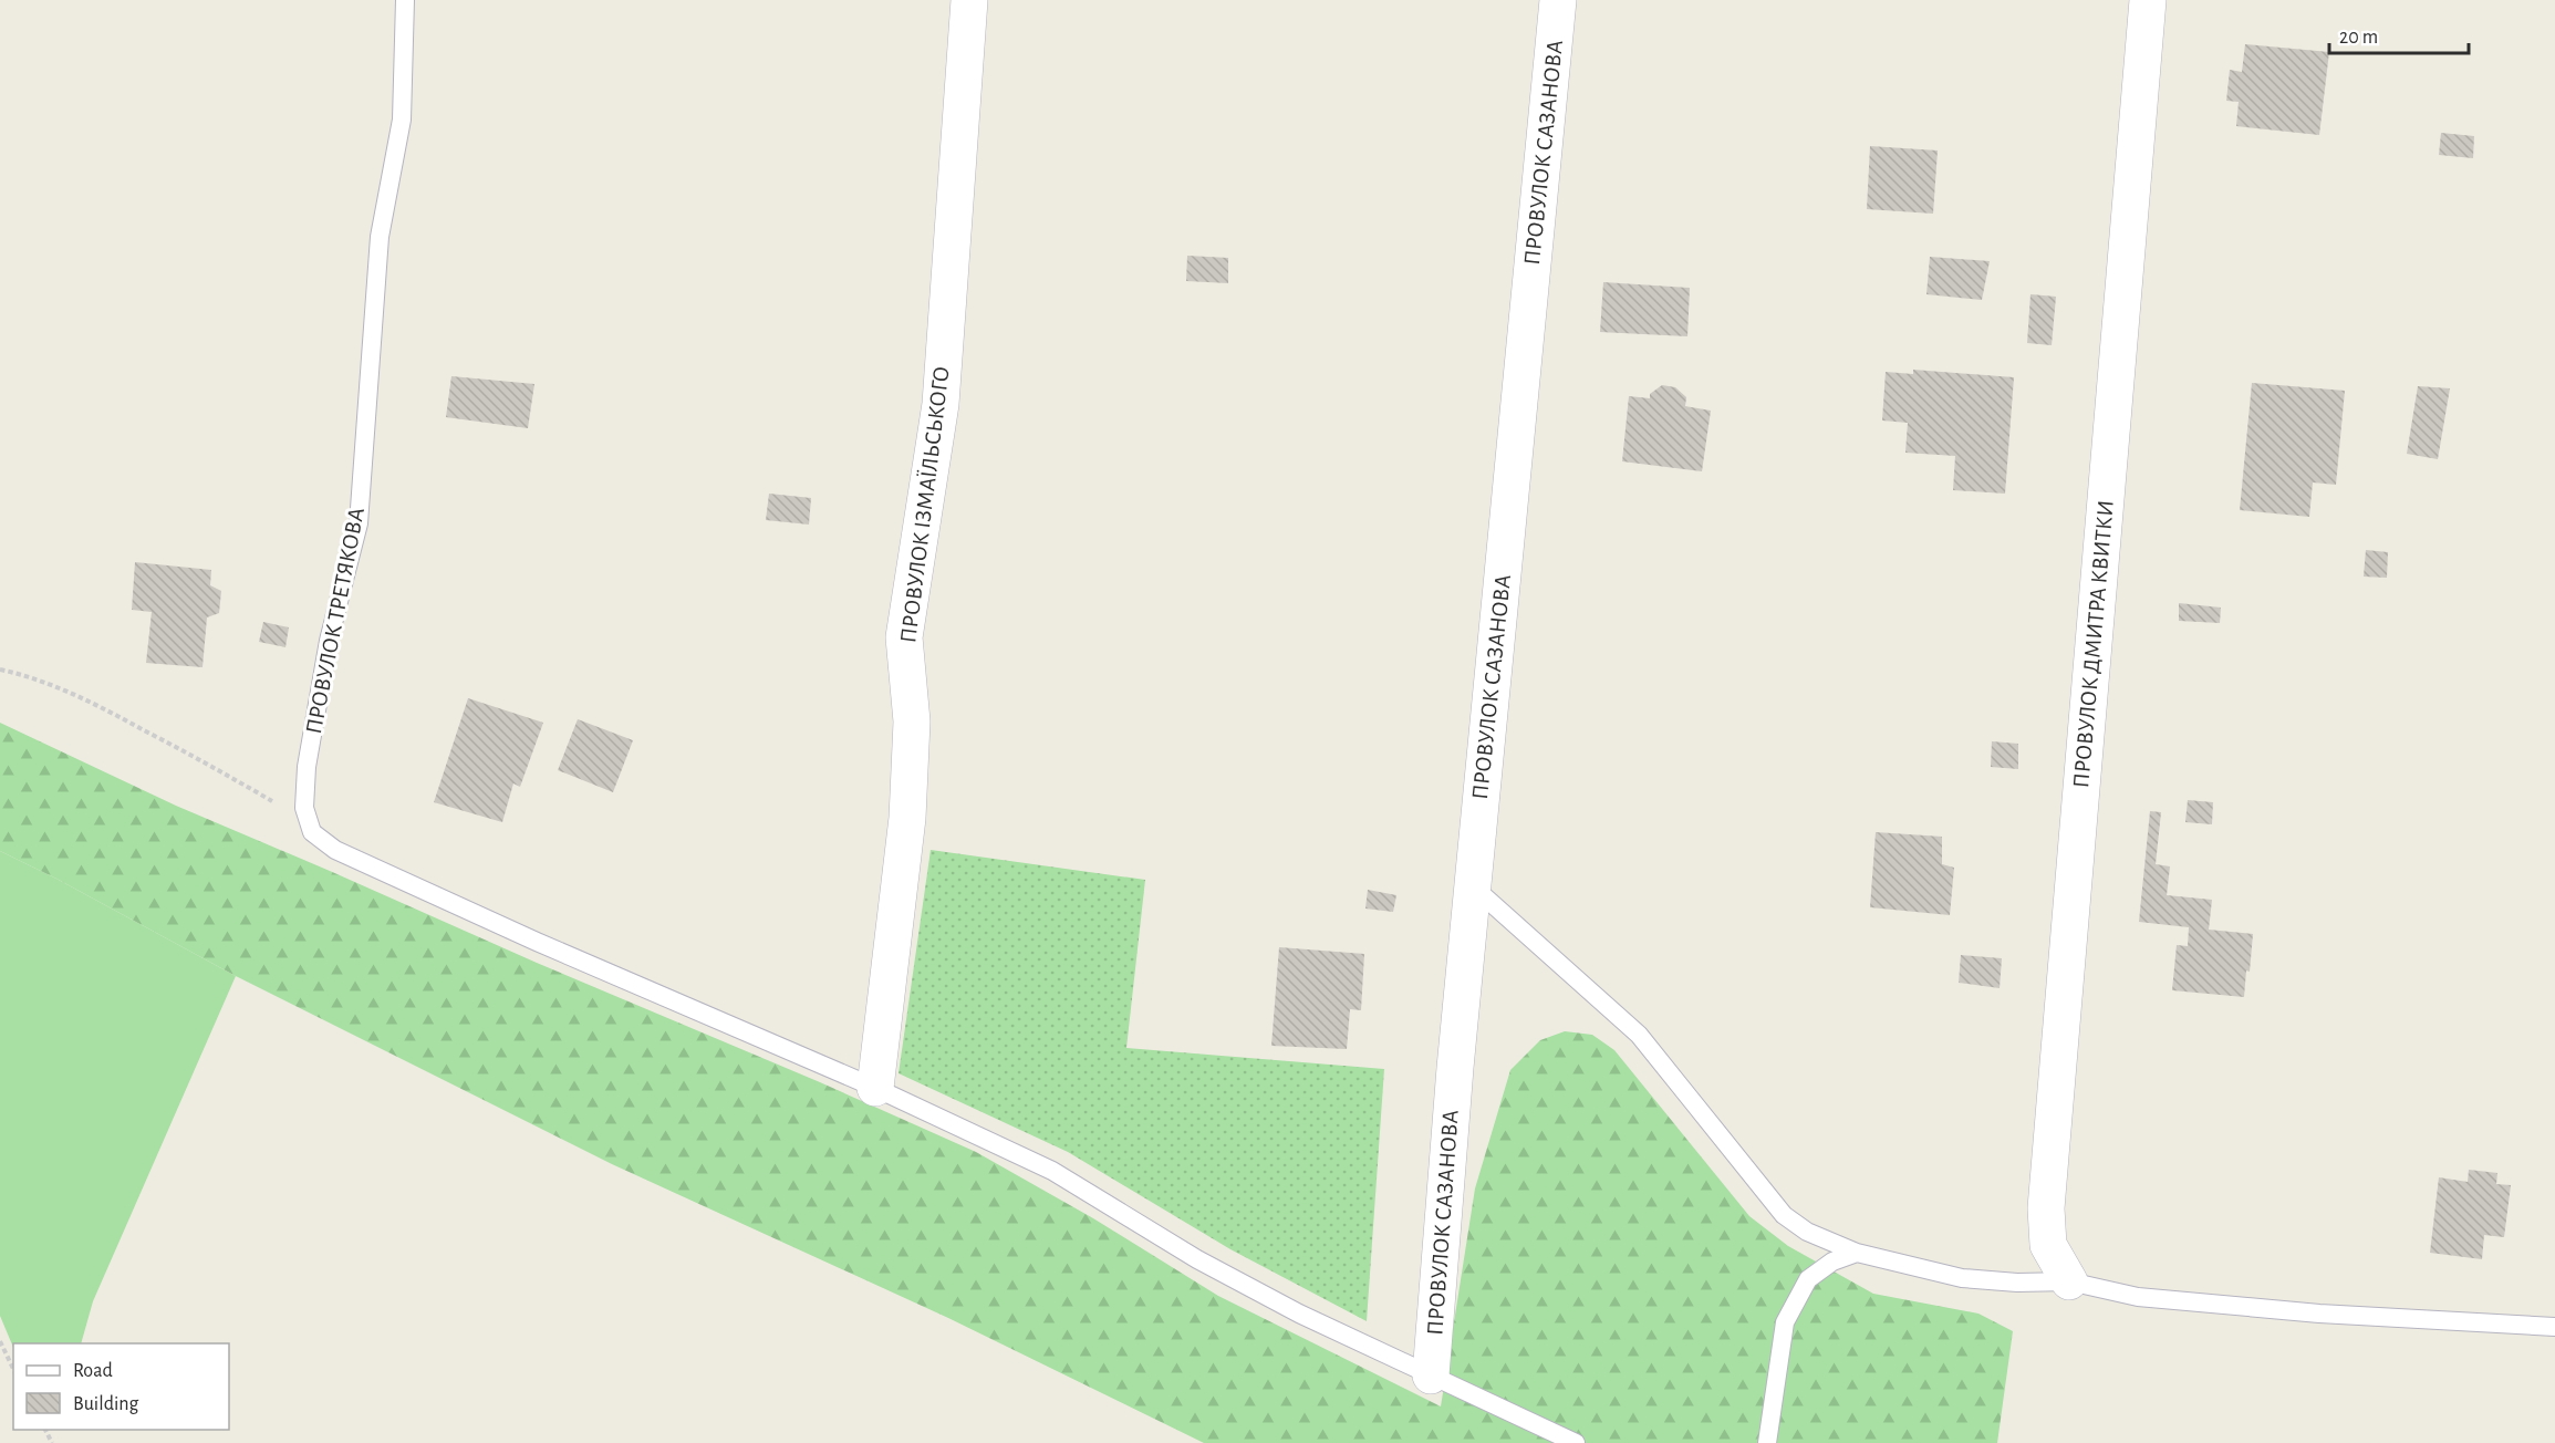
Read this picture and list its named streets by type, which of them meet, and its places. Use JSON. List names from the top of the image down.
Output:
{
  "streets": {
    "street": ["ПРОВУЛОК САЗАНОВА", "ПРОВУЛОК ІЗМАЇЛЬСЬКОГО", "ПРОВУЛОК ДМИТРА КВИТКИ"],
    "lane": ["ПРОВУЛОК ТРЕТЯКОВА"]
  },
  "legend": ["Road", "Building"],
  "scale_bar": "20 m"
}
